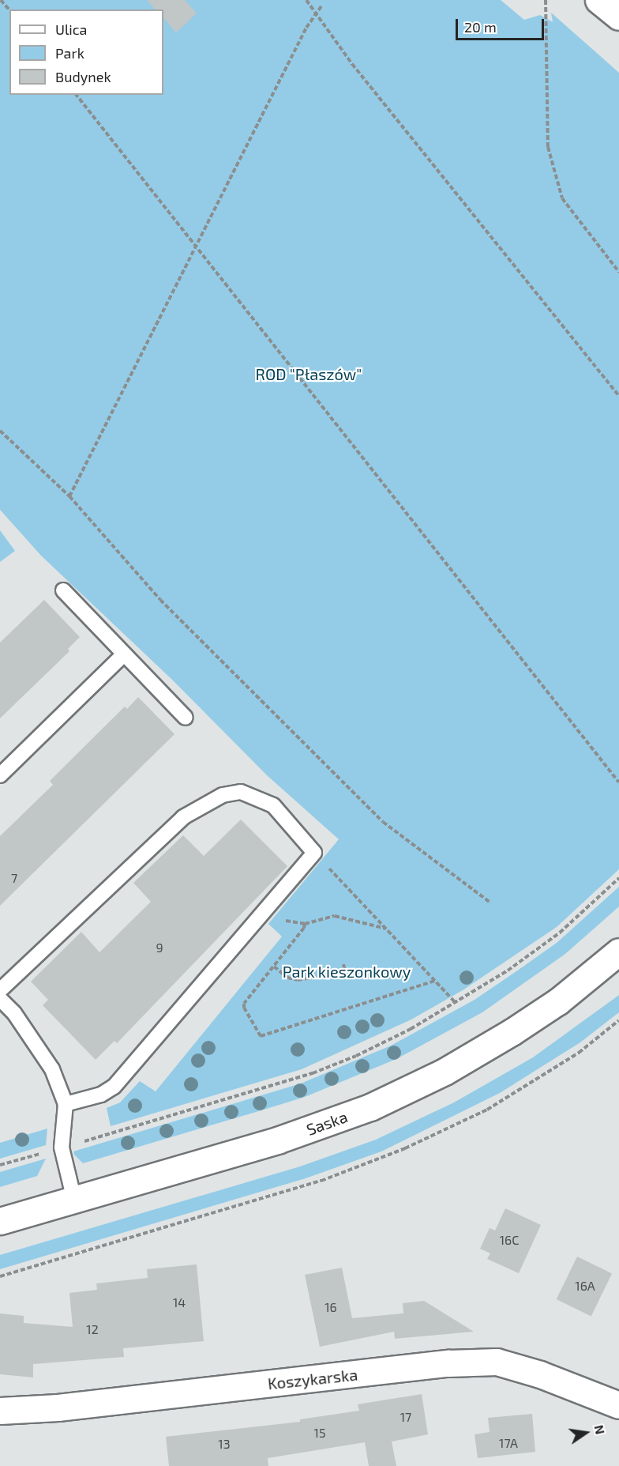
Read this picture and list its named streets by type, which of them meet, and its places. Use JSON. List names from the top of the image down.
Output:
{
  "streets": {
    "street": ["Saska", "Koszykarska"]
  },
  "parks": ["ROD \"Płaszów\"", "Park kieszonkowy"],
  "house_numbers": [
    "7",
    "9",
    "16C",
    "16A",
    "14",
    "16",
    "12",
    "17",
    "15",
    "17A",
    "13"
  ],
  "legend": ["Ulica", "Park", "Budynek"],
  "scale_bar": "20 m",
  "north": "right"
}
